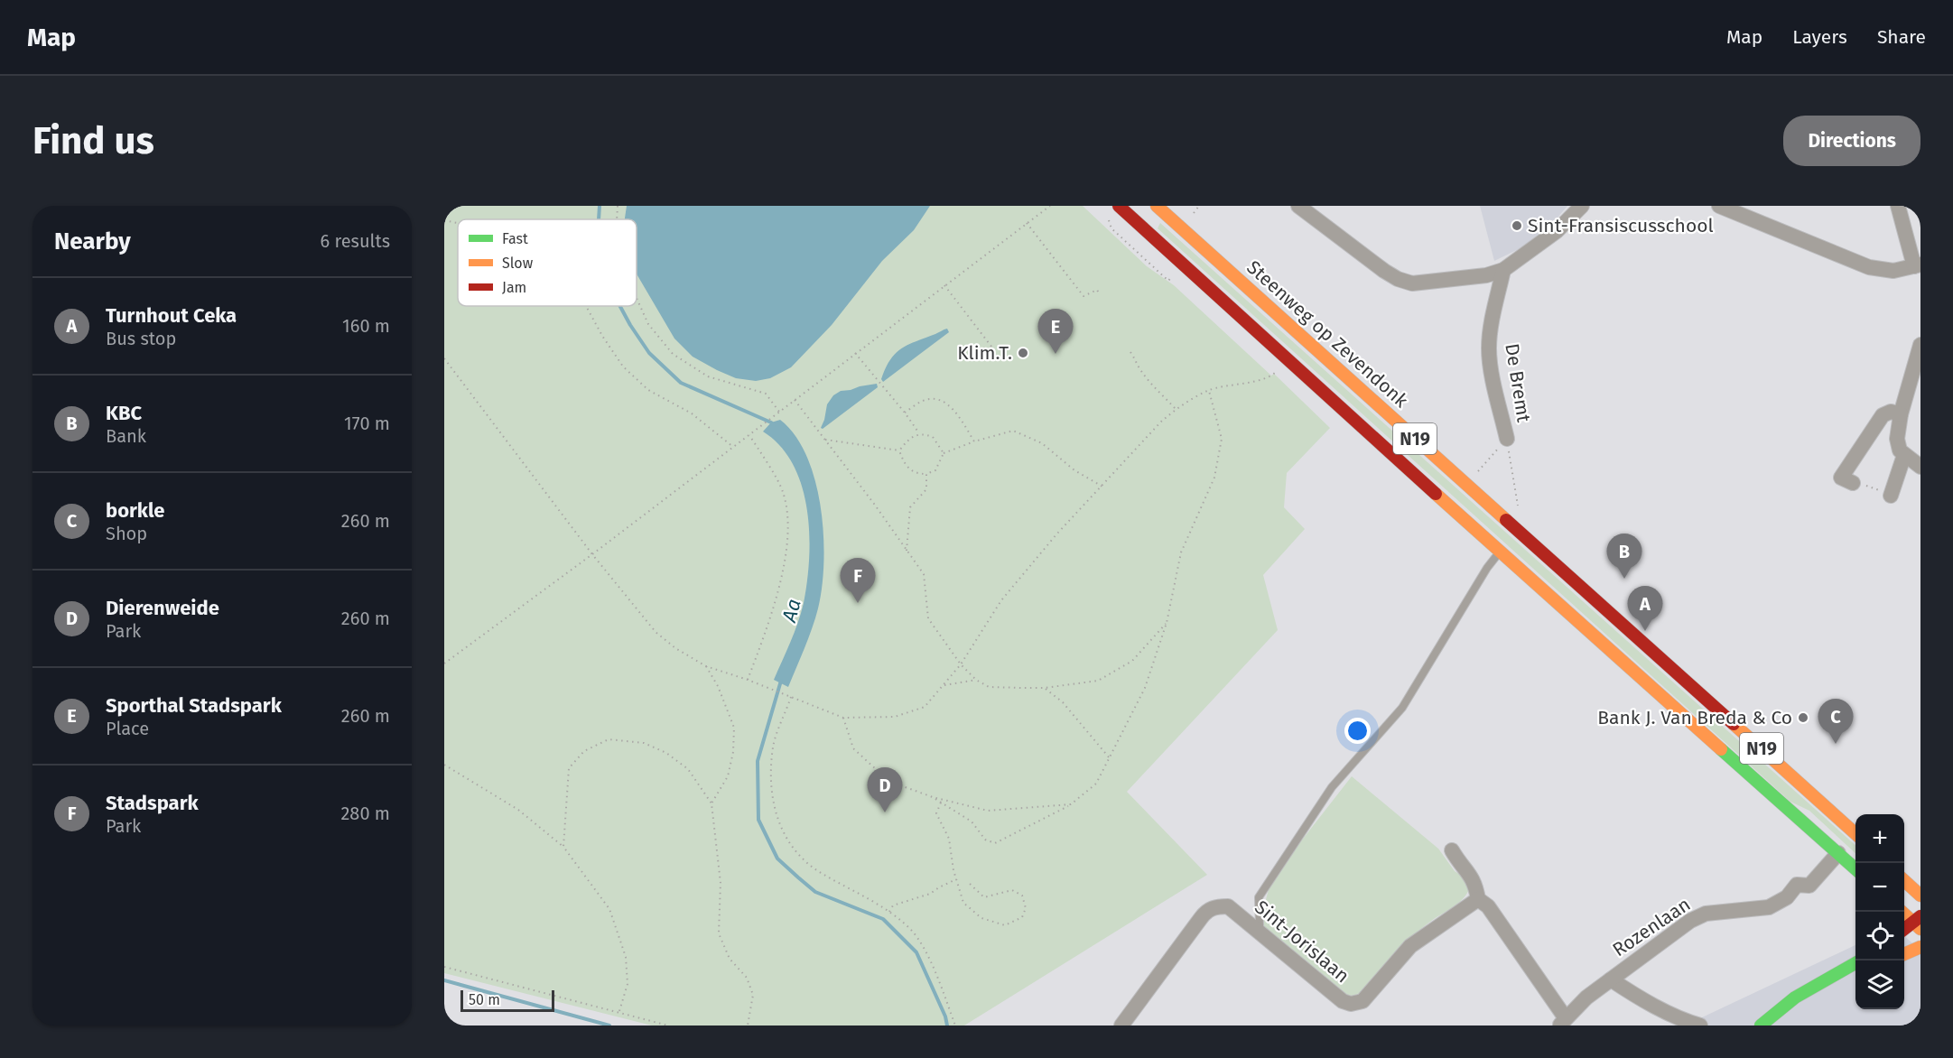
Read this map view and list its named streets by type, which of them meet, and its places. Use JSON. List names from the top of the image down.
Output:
{
  "streets": {
    "main road": ["Steenweg op Zevendonk", "N19"],
    "street": ["De Bremt", "Rozenlaan", "Sint-Jorislaan"]
  },
  "crossings": [
    ["N19", "Rozenlaan"]
  ],
  "water": ["Aa"],
  "places": ["Sint-Fransiscusschool", "Klim.T.", "Bank J. Van Breda & Co"],
  "legend": ["Fast", "Slow", "Jam"],
  "scale_bar": "50 m",
  "page": {
    "header": "Map",
    "nav": ["Map", "Layers", "Share"],
    "buttons": "Directions",
    "title": "Find us",
    "heading": ["Nearby", "6 results"],
    "list": [
      {
        "mark": "A",
        "name": "Turnhout Ceka",
        "note": "Bus stop",
        "value": "160 m"
      },
      {
        "mark": "B",
        "name": "KBC",
        "note": "Bank",
        "value": "170 m"
      },
      {
        "mark": "C",
        "name": "borkle",
        "note": "Shop",
        "value": "260 m"
      },
      {
        "mark": "D",
        "name": "Dierenweide",
        "note": "Park",
        "value": "260 m"
      },
      {
        "mark": "E",
        "name": "Sporthal Stadspark",
        "note": "Place",
        "value": "260 m"
      },
      {
        "mark": "F",
        "name": "Stadspark",
        "note": "Park",
        "value": "280 m"
      }
    ],
    "pins": [
      "E",
      "B",
      "F",
      "A",
      "C",
      "D"
    ],
    "map_buttons": ["+", "−"],
    "scale": "50 m"
  }
}
